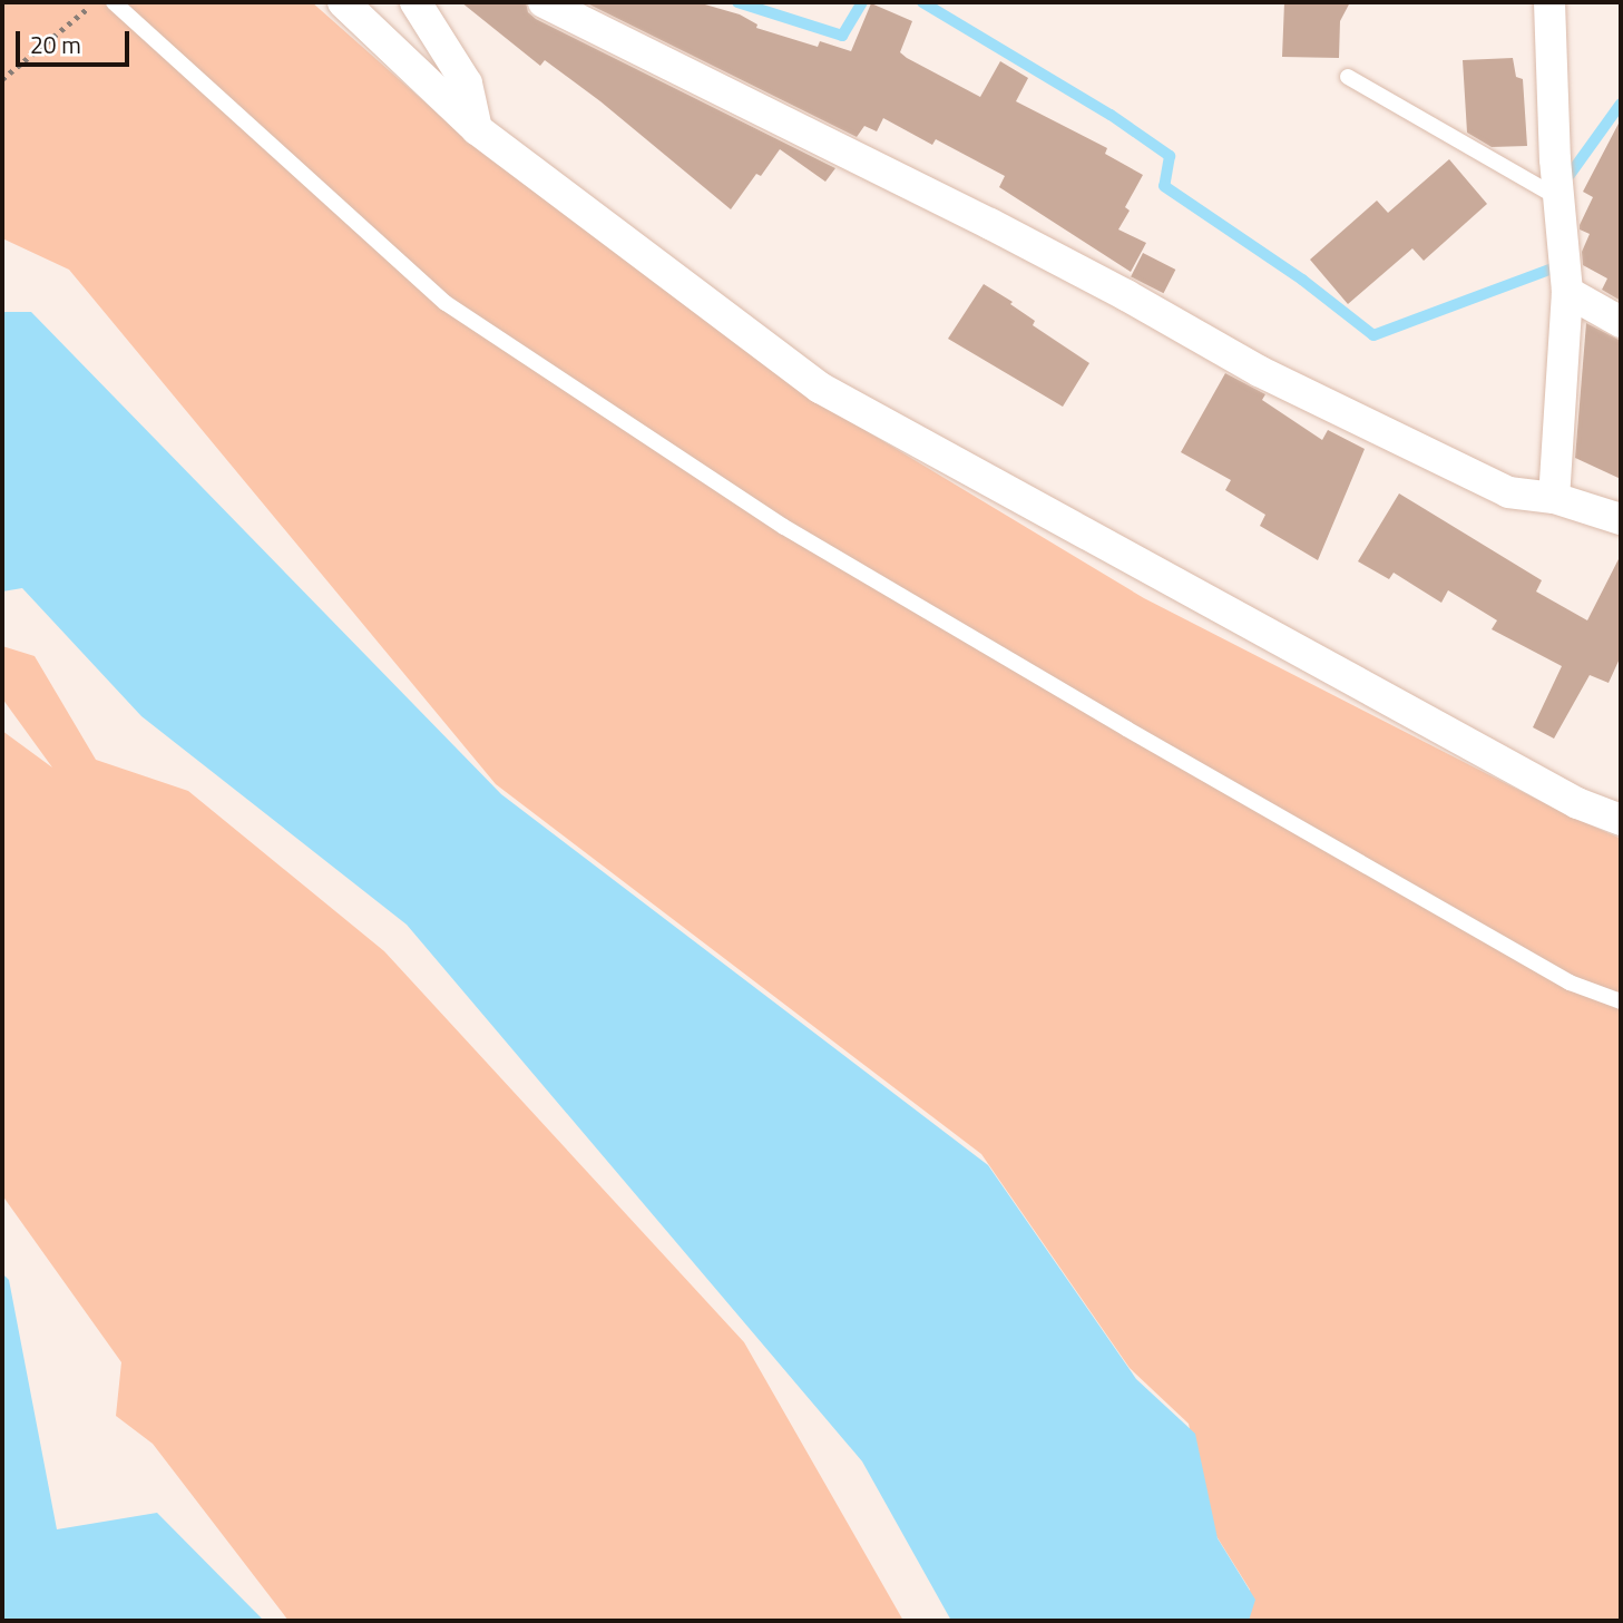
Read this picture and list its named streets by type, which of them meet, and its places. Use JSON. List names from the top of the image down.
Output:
{
  "scale_bar": "20 m"
}
